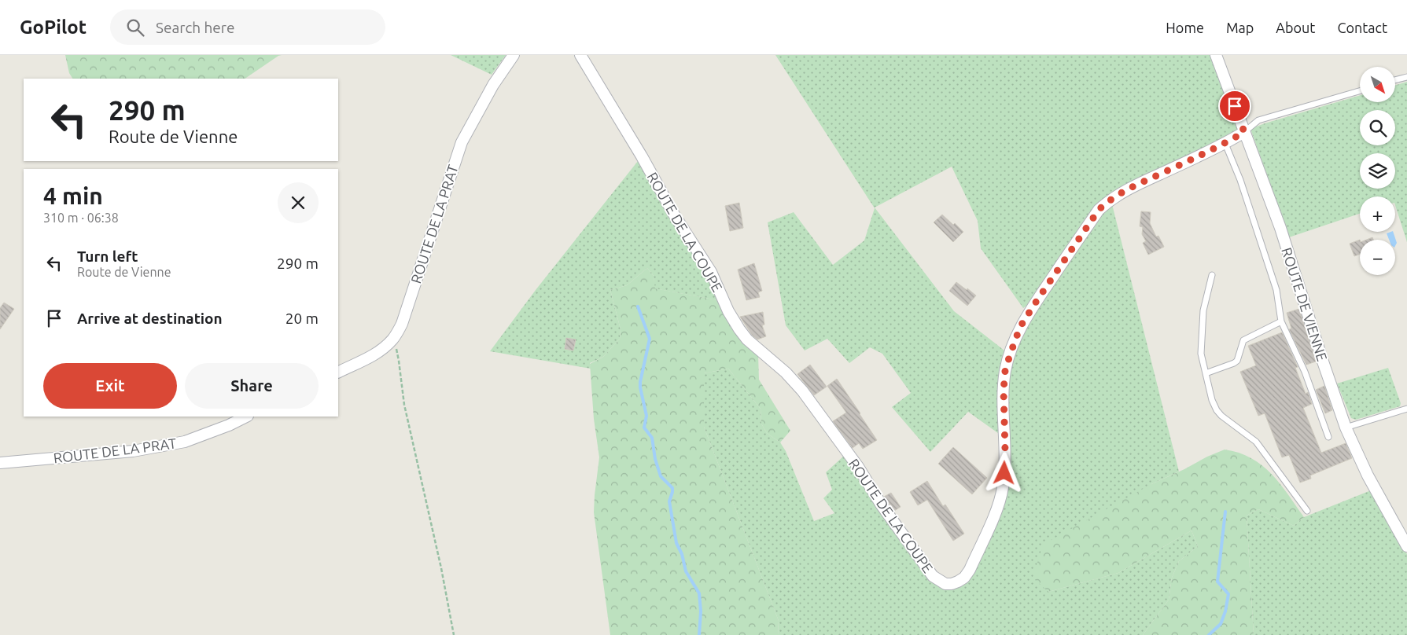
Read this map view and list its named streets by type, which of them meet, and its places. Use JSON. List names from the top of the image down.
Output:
{
  "streets": {
    "street": ["ROUTE DE LA PRAT", "ROUTE DE LA COUPE", "ROUTE DE VIENNE"]
  },
  "crossings": [
    ["ROUTE DE LA COUPE", "ROUTE DE VIENNE"]
  ],
  "north": "bottom right",
  "page": {
    "header": "GoPilot",
    "search": "Search here",
    "nav": [
      "Home",
      "Map",
      "About",
      "Contact"
    ],
    "map_buttons": ["+", "−"],
    "turn": ["290 m", "Route de Vienne"],
    "heading": ["4 min", "310 m · 06:38"],
    "list": [
      {
        "name": "Turn left",
        "note": "Route de Vienne",
        "value": "290 m"
      },
      {
        "name": "Arrive at destination",
        "value": "20 m"
      }
    ],
    "buttons": ["Exit", "Share"]
  }
}
